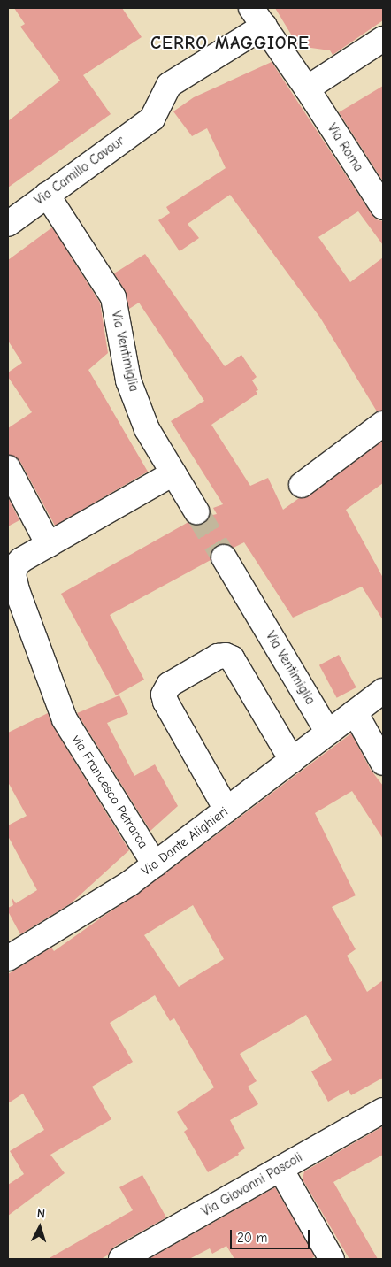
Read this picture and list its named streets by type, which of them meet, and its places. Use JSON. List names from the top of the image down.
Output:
{
  "streets": {
    "street": [
      "Via Roma",
      "Via Camillo Cavour",
      "Via Ventimiglia",
      "via Francesco Petrarca",
      "Via Dante Alighieri",
      "Via Giovanni Pascoli"
    ]
  },
  "crossings": [
    ["Via Roma", "Via Camillo Cavour"],
    ["Via Camillo Cavour", "Via Ventimiglia"],
    ["Via Ventimiglia", "Via Dante Alighieri"],
    ["via Francesco Petrarca", "Via Dante Alighieri"]
  ],
  "districts": ["CERRO MAGGIORE"],
  "scale_bar": "20 m",
  "north": "top"
}
